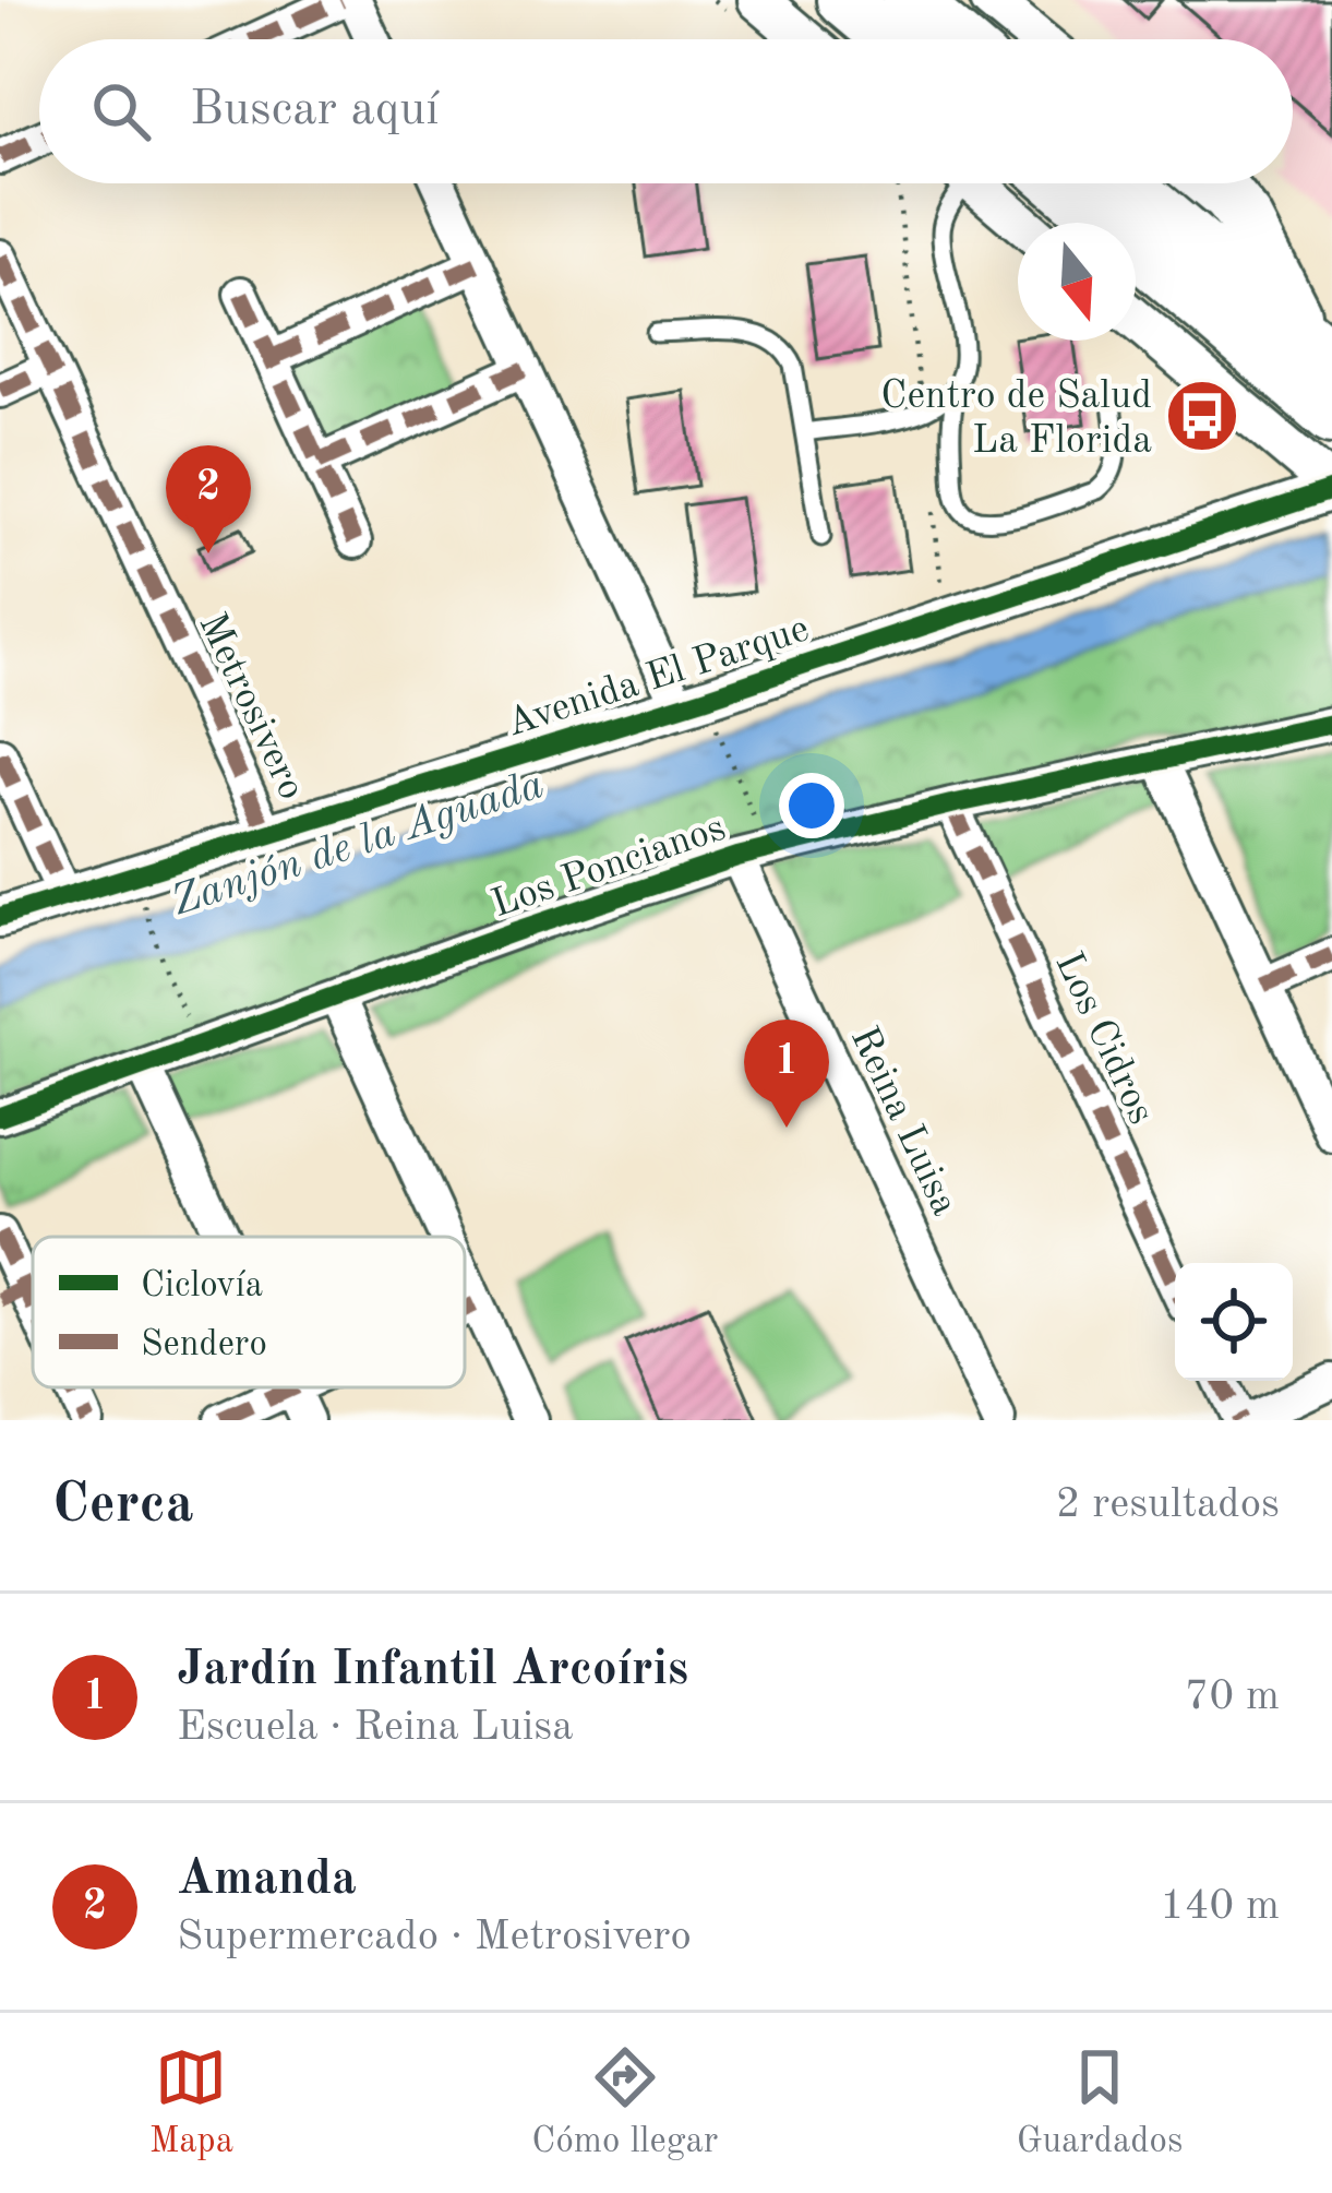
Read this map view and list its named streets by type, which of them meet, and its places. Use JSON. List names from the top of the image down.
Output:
{
  "streets": {
    "street": [
      "Avenida El Parque",
      "Metrosivero",
      "Los Poncianos",
      "Los Cidros",
      "Reina Luisa"
    ]
  },
  "crossings": [
    ["Avenida El Parque", "Metrosivero"],
    ["Los Poncianos", "Los Cidros"],
    ["Los Poncianos", "Reina Luisa"]
  ],
  "water": ["Zanjón de la Aguada"],
  "places": {
    "bus stop": ["Centro de Salud La Florida"]
  },
  "legend": ["Ciclovía", "Sendero"],
  "north": "bottom",
  "page": {
    "search": "Buscar aquí",
    "pins": ["2", "1"],
    "heading": ["Cerca", "2 resultados"],
    "list": [
      {
        "mark": "1",
        "name": "Jardín Infantil Arcoíris",
        "note": "Escuela · Reina Luisa",
        "value": "70 m"
      },
      {
        "mark": "2",
        "name": "Amanda",
        "note": "Supermercado · Metrosivero",
        "value": "140 m"
      }
    ],
    "nav": ["Mapa", "Cómo llegar", "Guardados"]
  }
}
